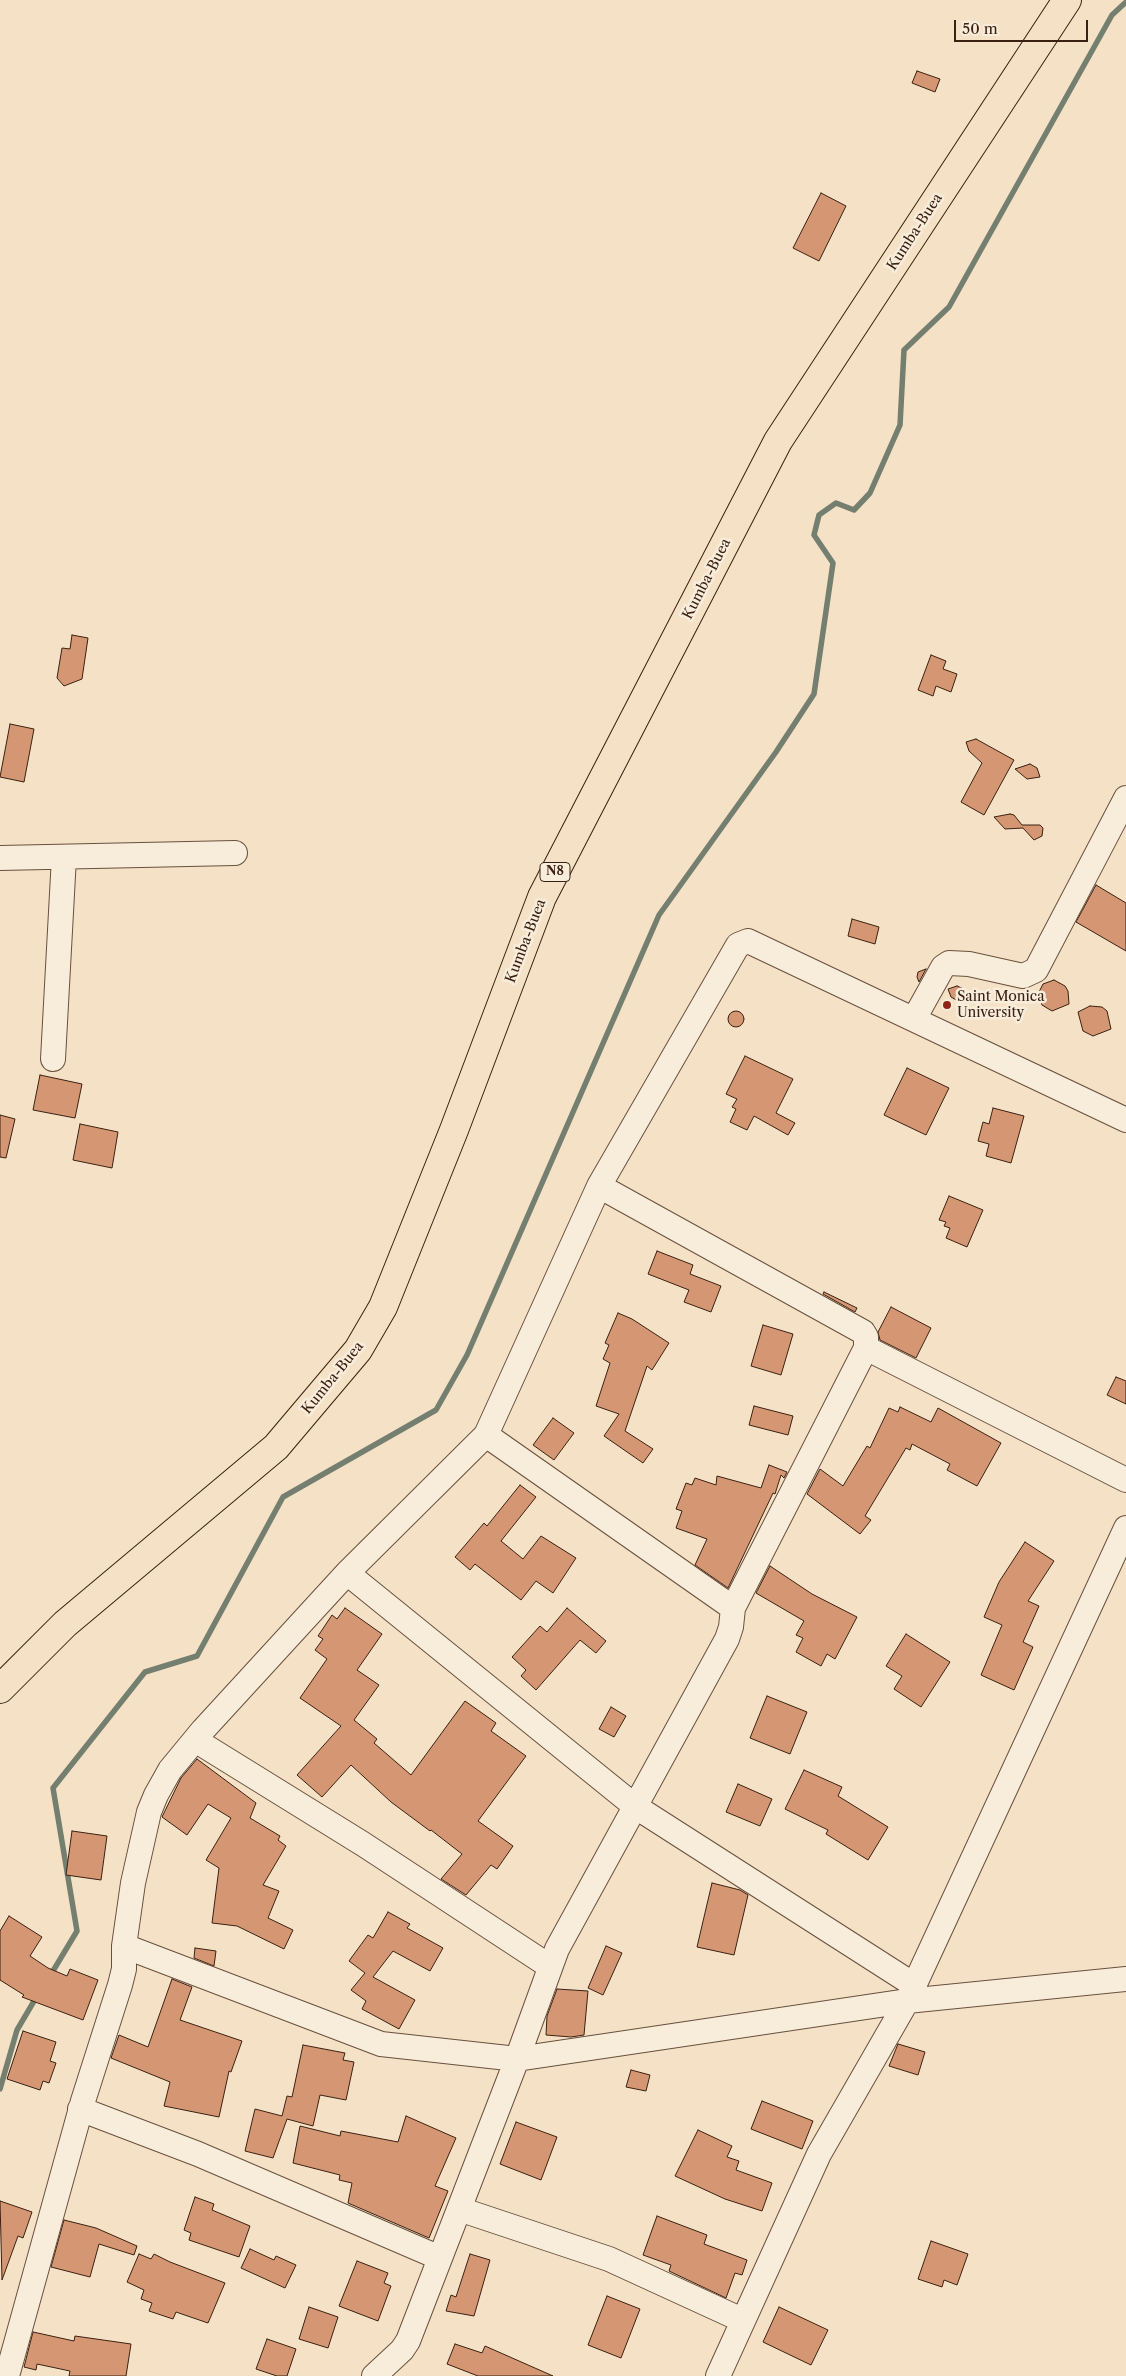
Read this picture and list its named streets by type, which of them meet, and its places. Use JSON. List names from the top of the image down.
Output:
{
  "streets": {
    "highway": ["Kumba-Buea", "N8"]
  },
  "places": ["Saint Monica University"],
  "scale_bar": "50 m"
}
